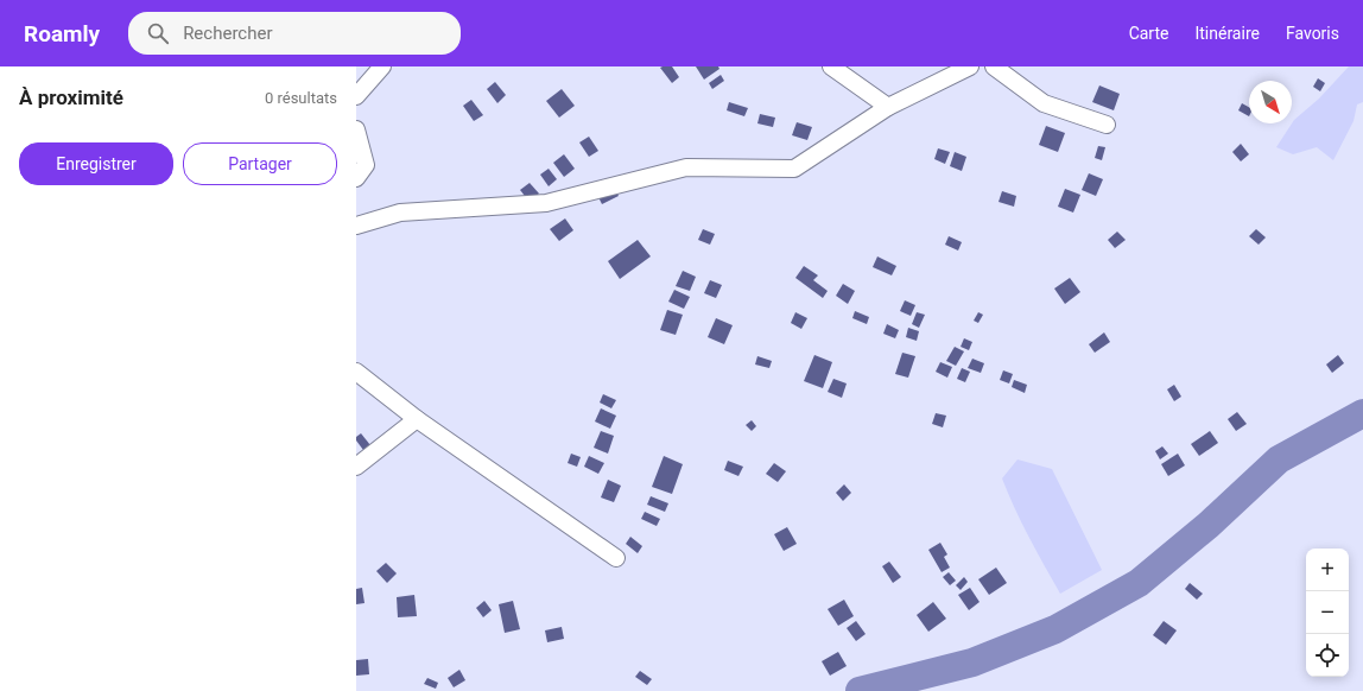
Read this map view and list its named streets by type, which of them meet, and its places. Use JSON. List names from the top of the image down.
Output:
{
  "north": "bottom right",
  "page": {
    "header": "Roamly",
    "search": "Rechercher",
    "nav": ["Carte", "Itinéraire", "Favoris"],
    "heading": ["À proximité", "0 résultats"],
    "buttons": ["Enregistrer", "Partager"],
    "map_buttons": ["+", "−"]
  }
}
